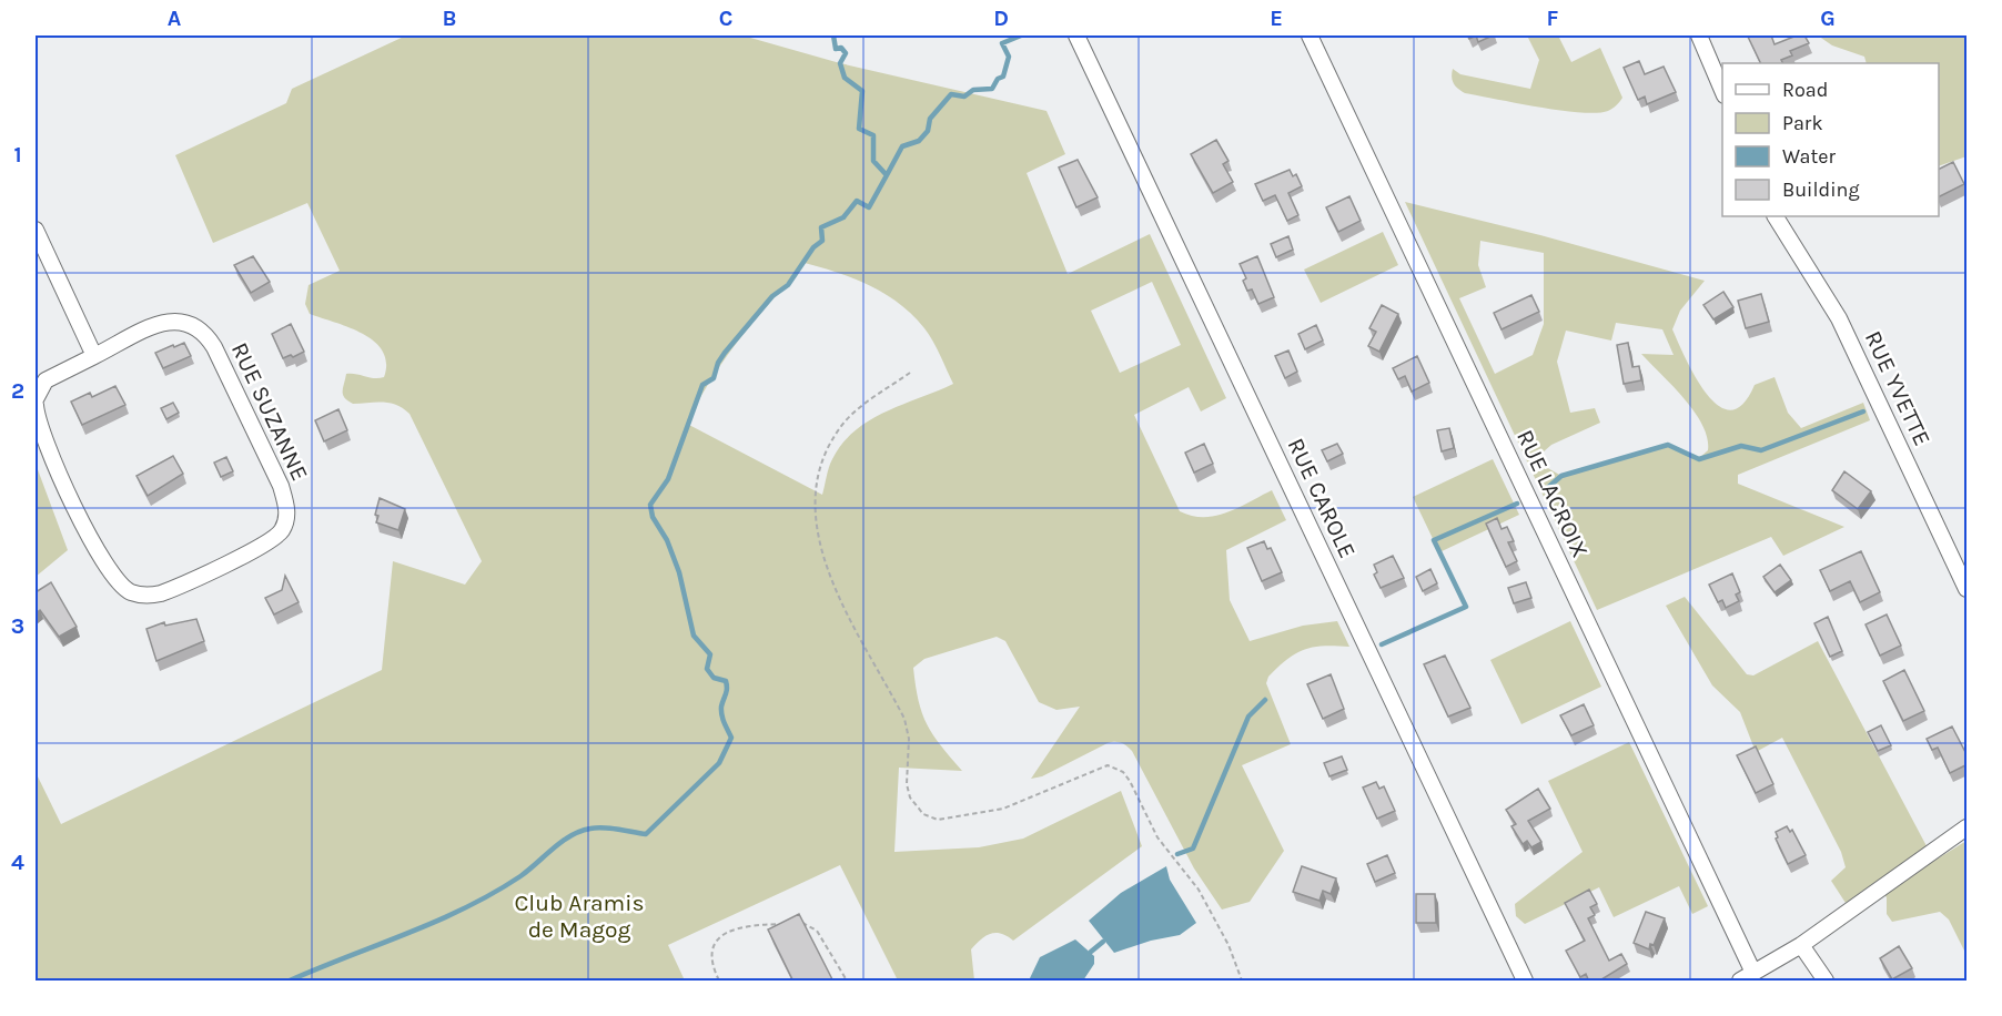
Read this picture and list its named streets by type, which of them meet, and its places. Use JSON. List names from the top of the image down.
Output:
{
  "streets": {
    "street": [
      "RUE YVETTE",
      "RUE SUZANNE",
      "RUE LACROIX",
      "RUE CAROLE"
    ]
  },
  "parks": ["Club Aramis de Magog"],
  "legend": [
    "Road",
    "Park",
    "Water",
    "Building"
  ],
  "grid": {
    "columns": [
      "A",
      "B",
      "C",
      "D",
      "E",
      "F",
      "G"
    ],
    "rows": [
      "1",
      "2",
      "3",
      "4"
    ]
  }
}
